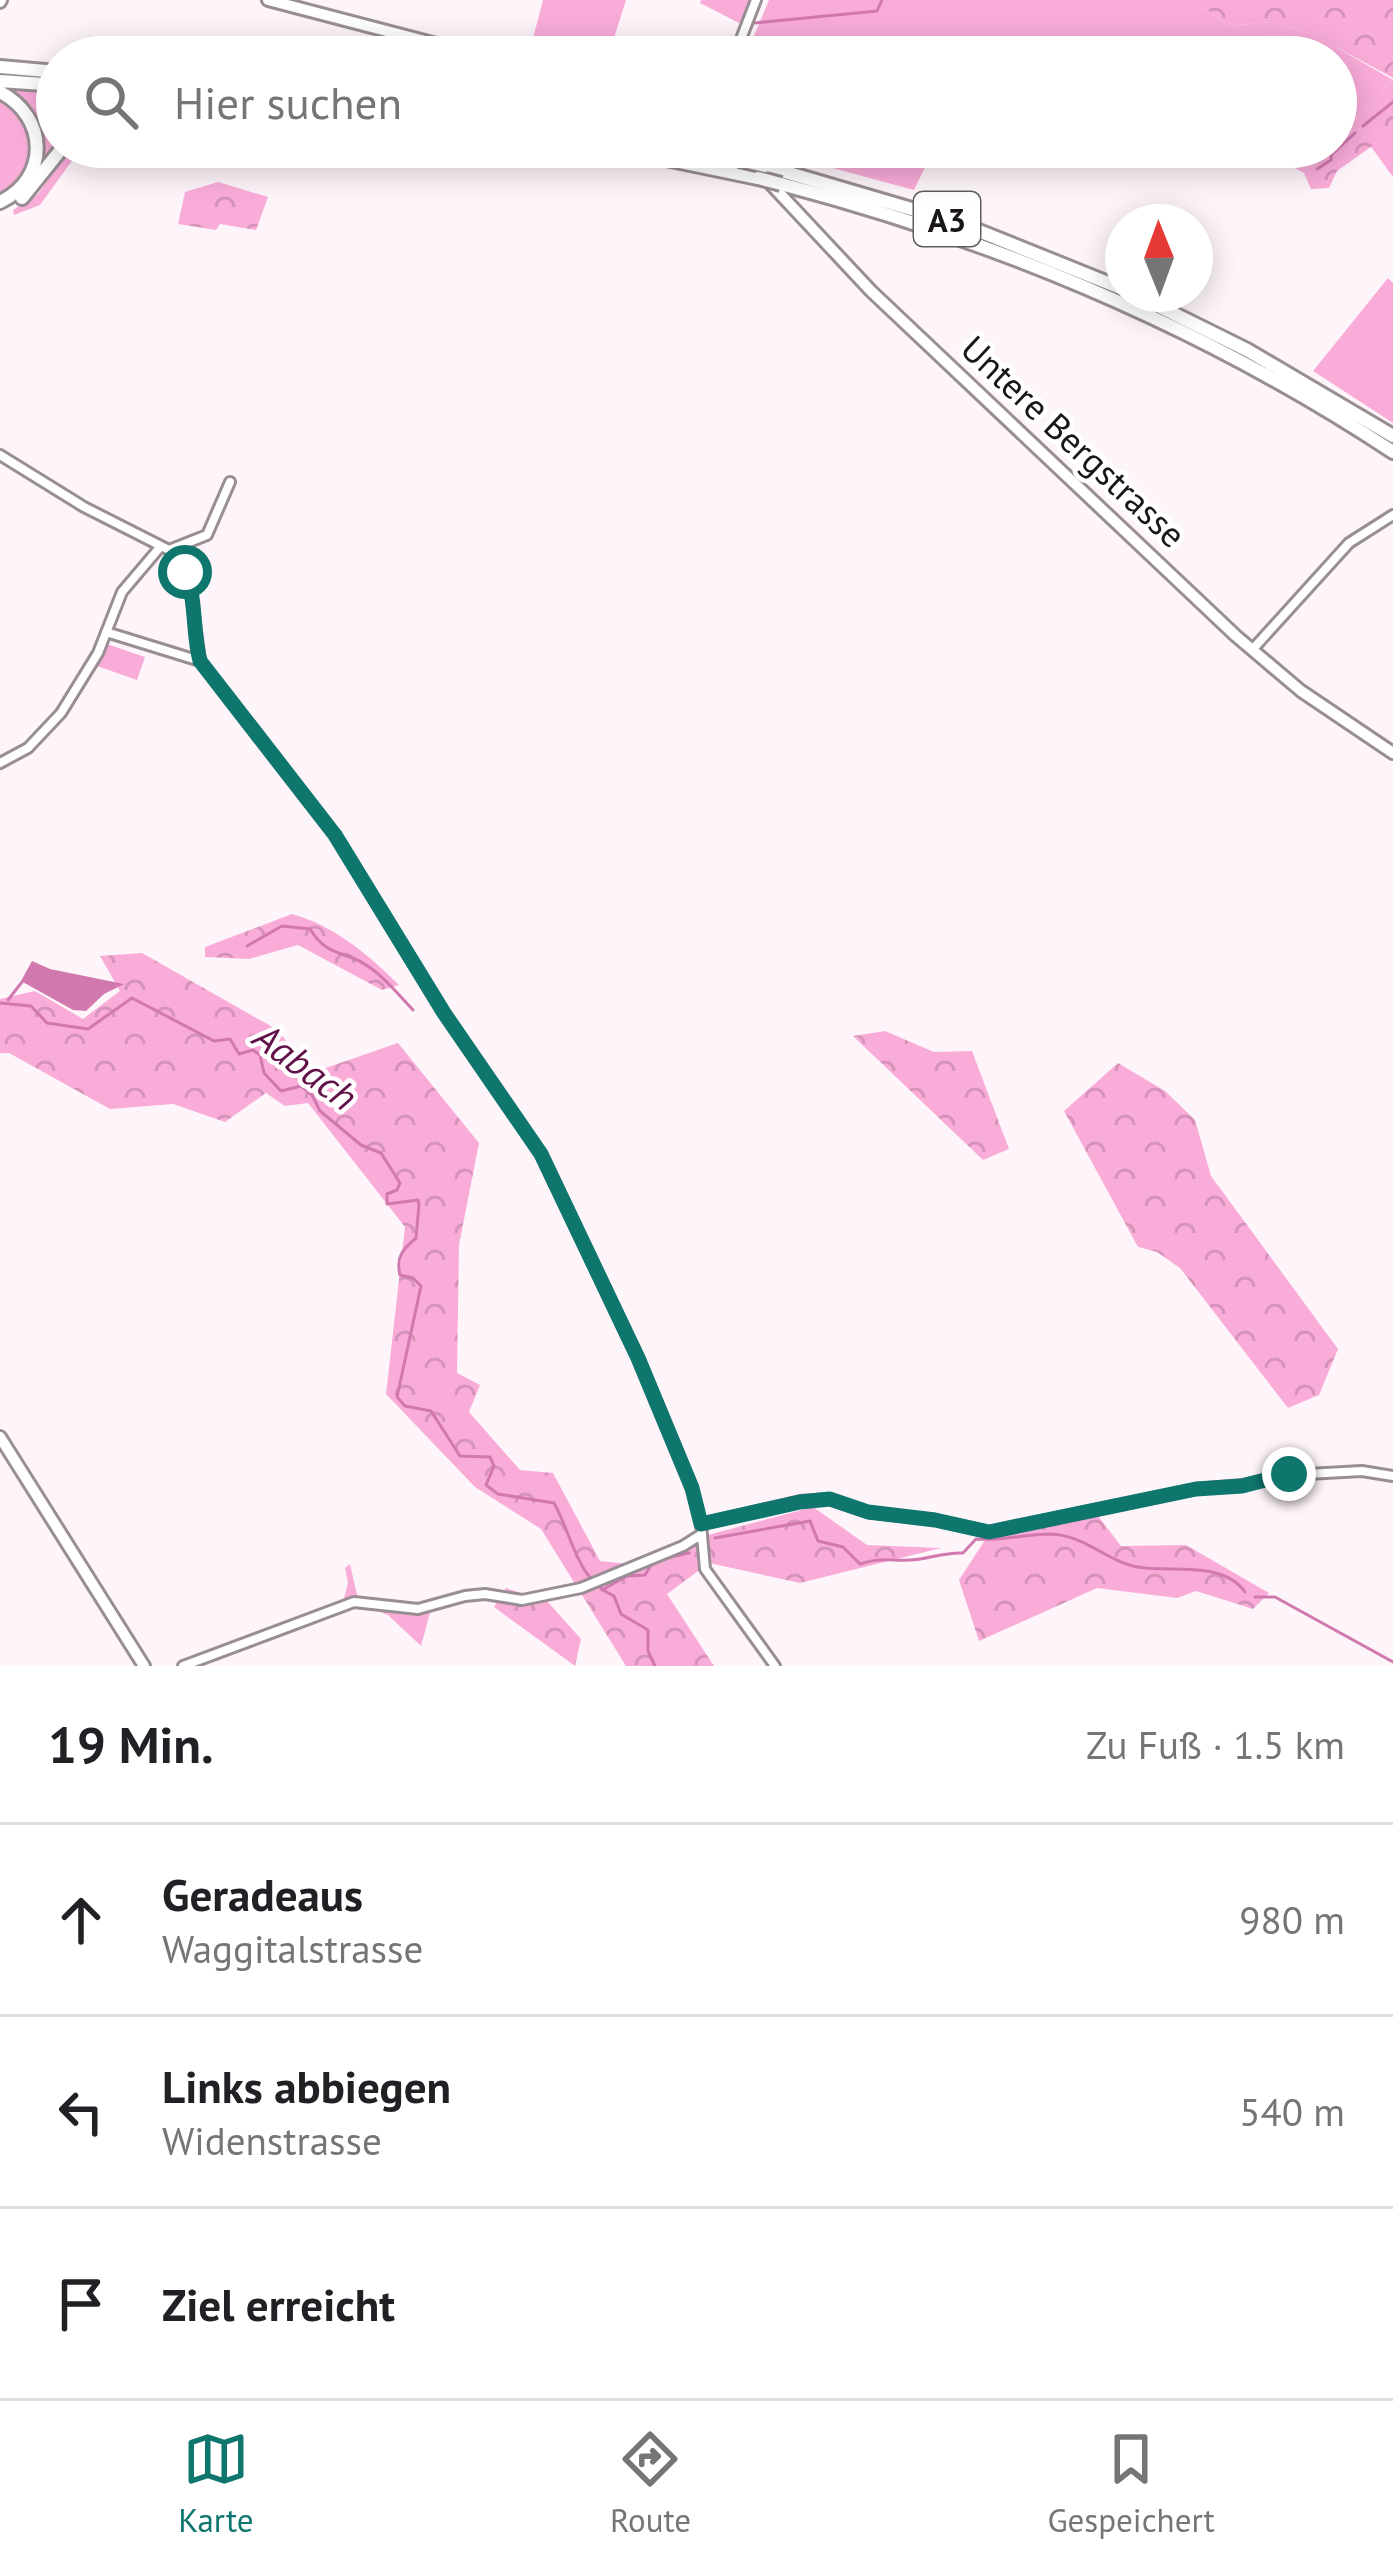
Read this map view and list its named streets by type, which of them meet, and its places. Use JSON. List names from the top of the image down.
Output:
{
  "streets": {
    "highway": ["A3"],
    "main road": ["Untere Bergstrasse"]
  },
  "water": ["Aabach"],
  "north": "top",
  "page": {
    "search": "Hier suchen",
    "heading": ["19 Min.", "Zu Fuß · 1.5 km"],
    "list": [
      ["Geradeaus", "Waggitalstrasse", "980 m"],
      ["Links abbiegen", "Widenstrasse", "540 m"],
      "Ziel erreicht"
    ],
    "nav": ["Karte", "Route", "Gespeichert"]
  }
}
